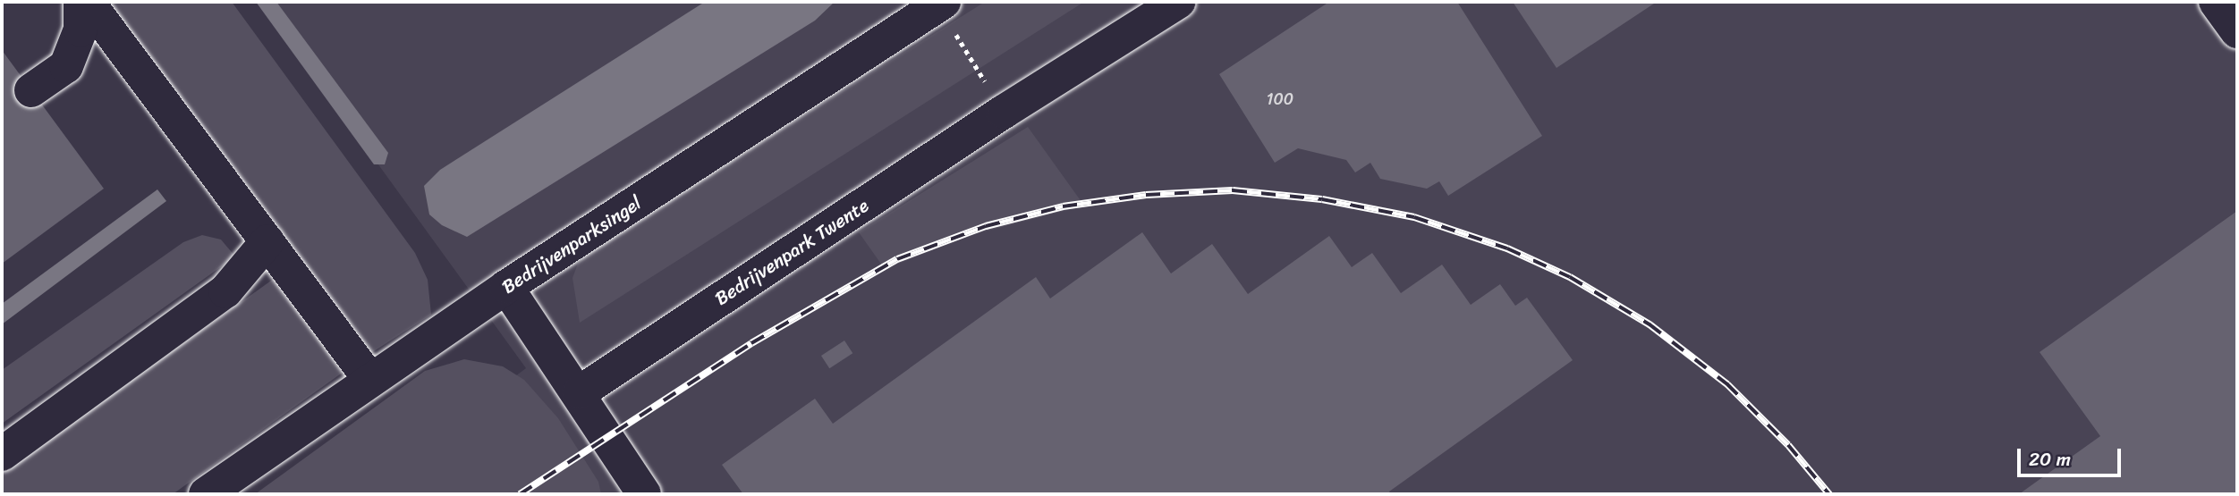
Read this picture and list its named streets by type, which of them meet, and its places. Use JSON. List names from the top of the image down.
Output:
{
  "streets": {
    "street": ["Bedrijvenparksingel", "Bedrijvenpark Twente"]
  },
  "house_numbers": ["100"],
  "scale_bar": "20 m"
}
